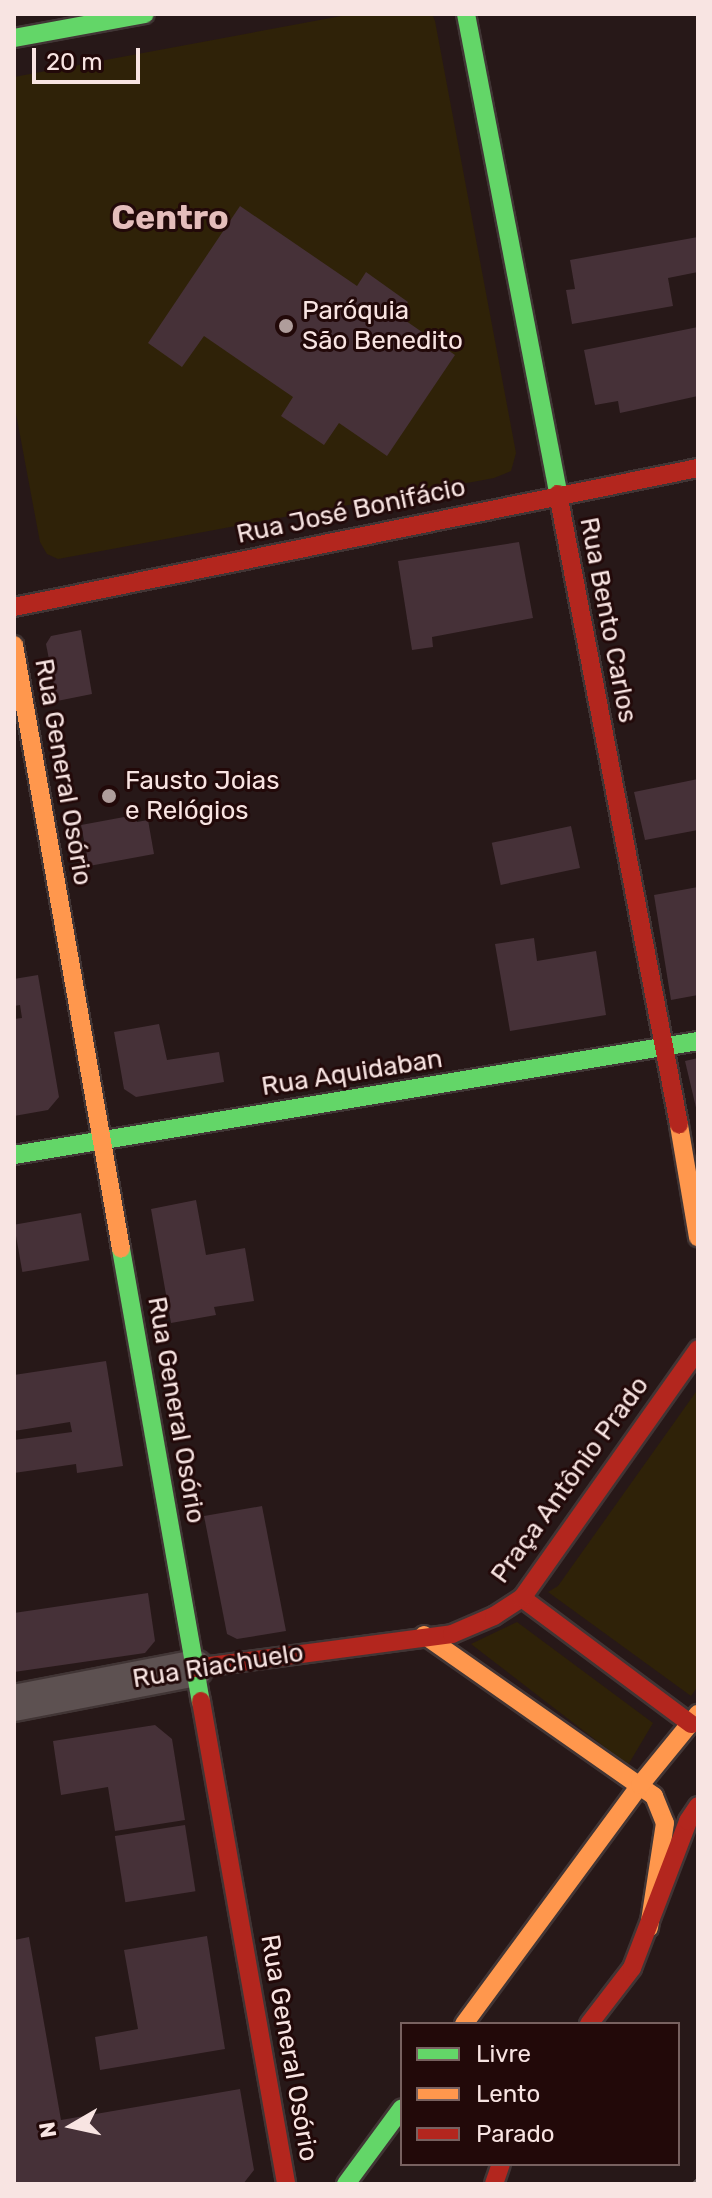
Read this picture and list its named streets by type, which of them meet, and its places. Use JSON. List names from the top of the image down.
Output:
{
  "streets": {
    "street": [
      "Rua José Bonifácio",
      "Rua Bento Carlos",
      "Rua General Osório",
      "Rua Aquidaban",
      "Praça Antônio Prado",
      "Rua Riachuelo"
    ]
  },
  "crossings": [
    ["Rua José Bonifácio", "Rua Bento Carlos"],
    ["Rua Bento Carlos", "Rua Aquidaban"],
    ["Rua General Osório", "Rua Aquidaban"],
    ["Rua General Osório", "Rua Riachuelo"],
    ["Praça Antônio Prado", "Rua Riachuelo"]
  ],
  "districts": ["Centro"],
  "places": ["Paróquia São Benedito", "Fausto Joias e Relógios"],
  "legend": ["Livre", "Lento", "Parado"],
  "scale_bar": "20 m",
  "north": "left"
}
